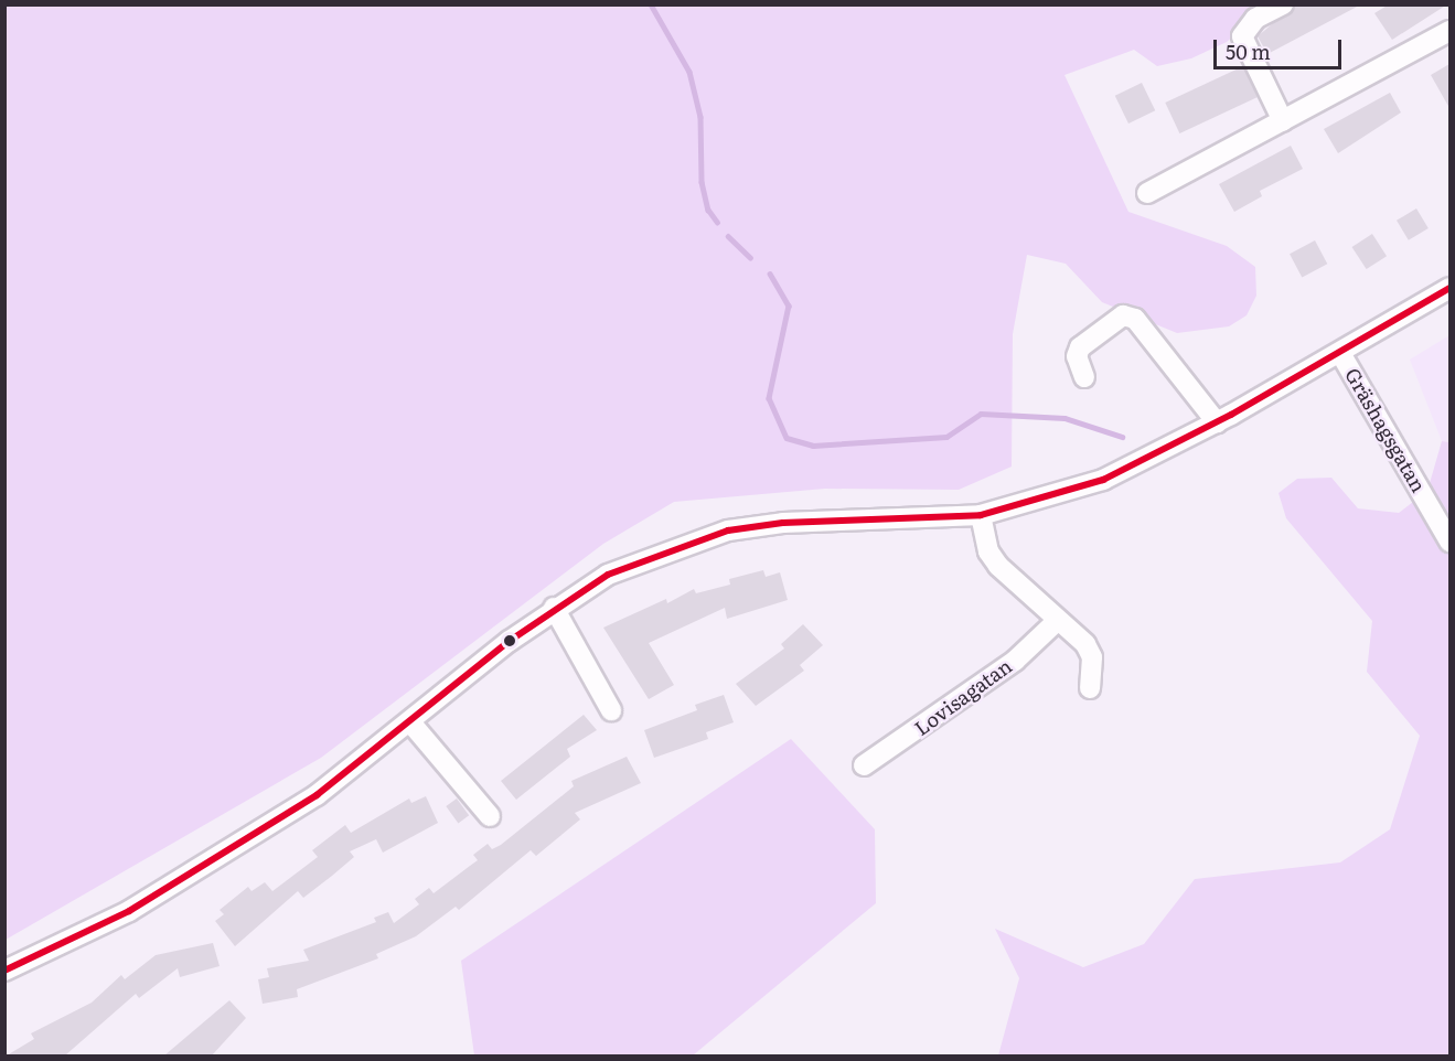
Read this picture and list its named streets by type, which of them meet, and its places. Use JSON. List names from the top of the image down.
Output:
{
  "streets": {
    "street": ["Gräshagsgatan", "Lovisagatan"]
  },
  "scale_bar": "50 m"
}
